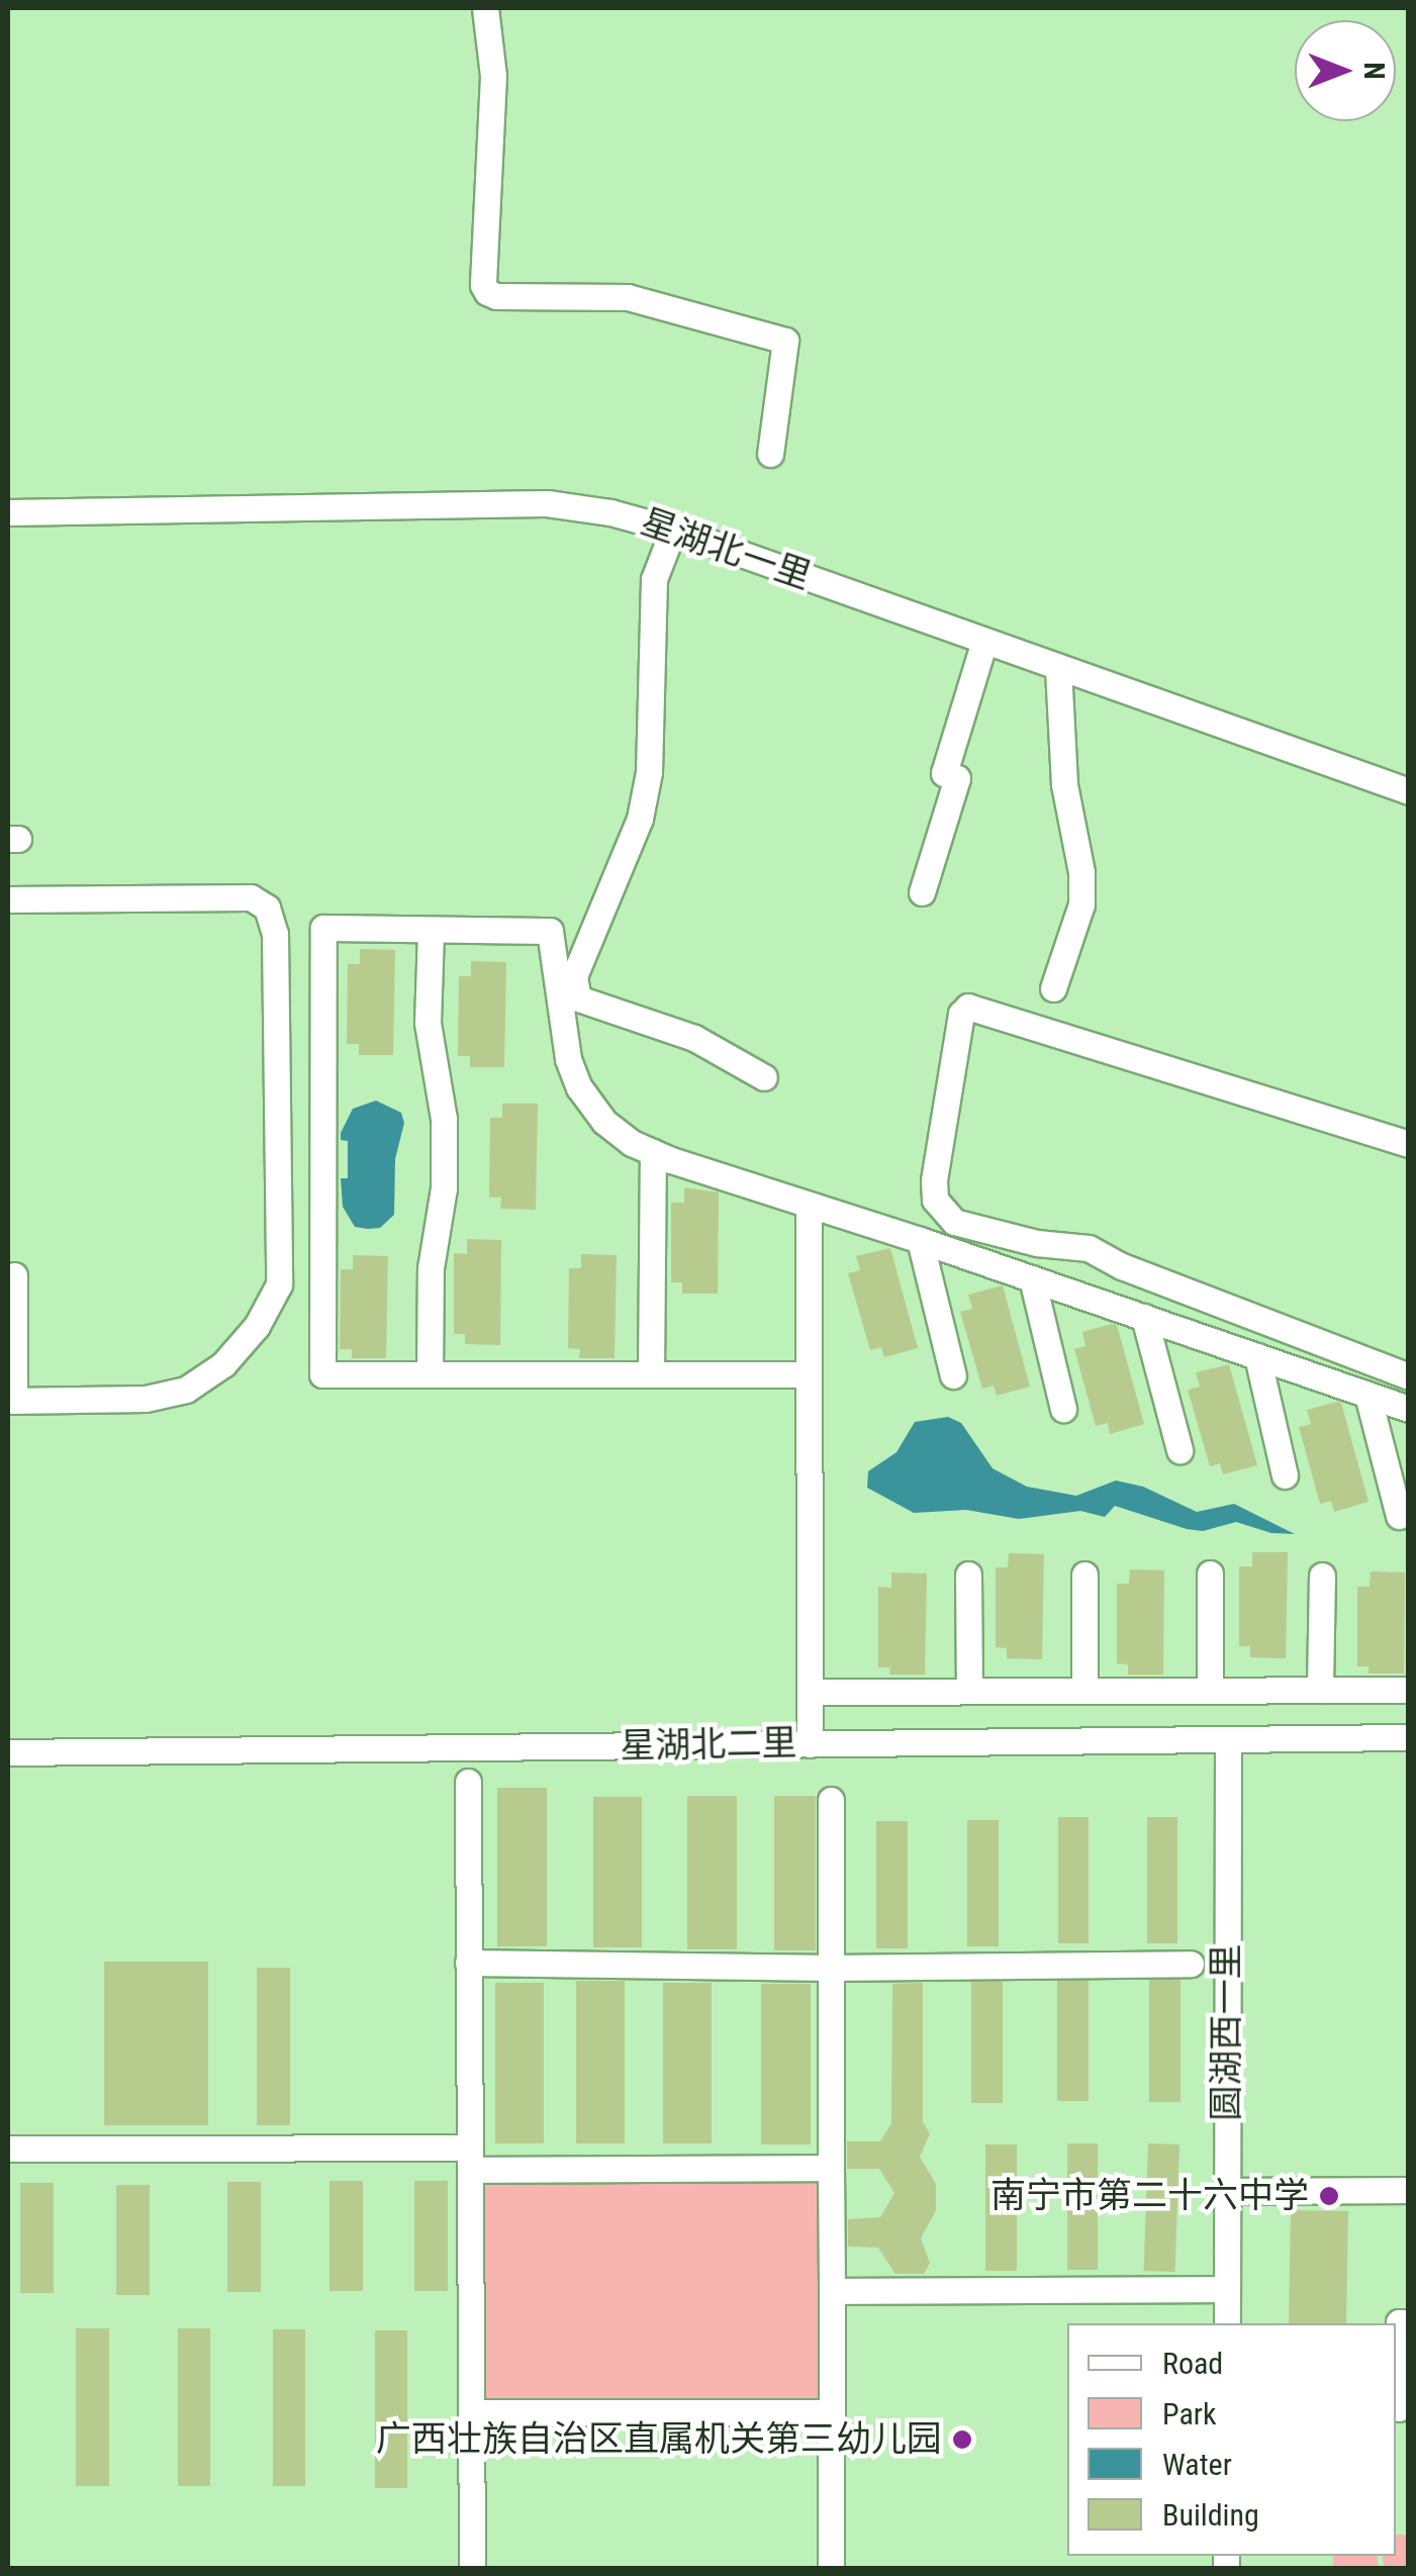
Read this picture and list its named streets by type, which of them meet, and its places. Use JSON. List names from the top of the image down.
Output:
{
  "streets": {
    "street": ["星湖北一里", "星湖北二里", "圆湖西一里"]
  },
  "crossings": [
    ["星湖北二里", "圆湖西一里"]
  ],
  "places": ["南宁市第二十六中学", "广西壮族自治区直属机关第三幼儿园"],
  "legend": [
    "Road",
    "Park",
    "Water",
    "Building"
  ],
  "north": "right"
}
